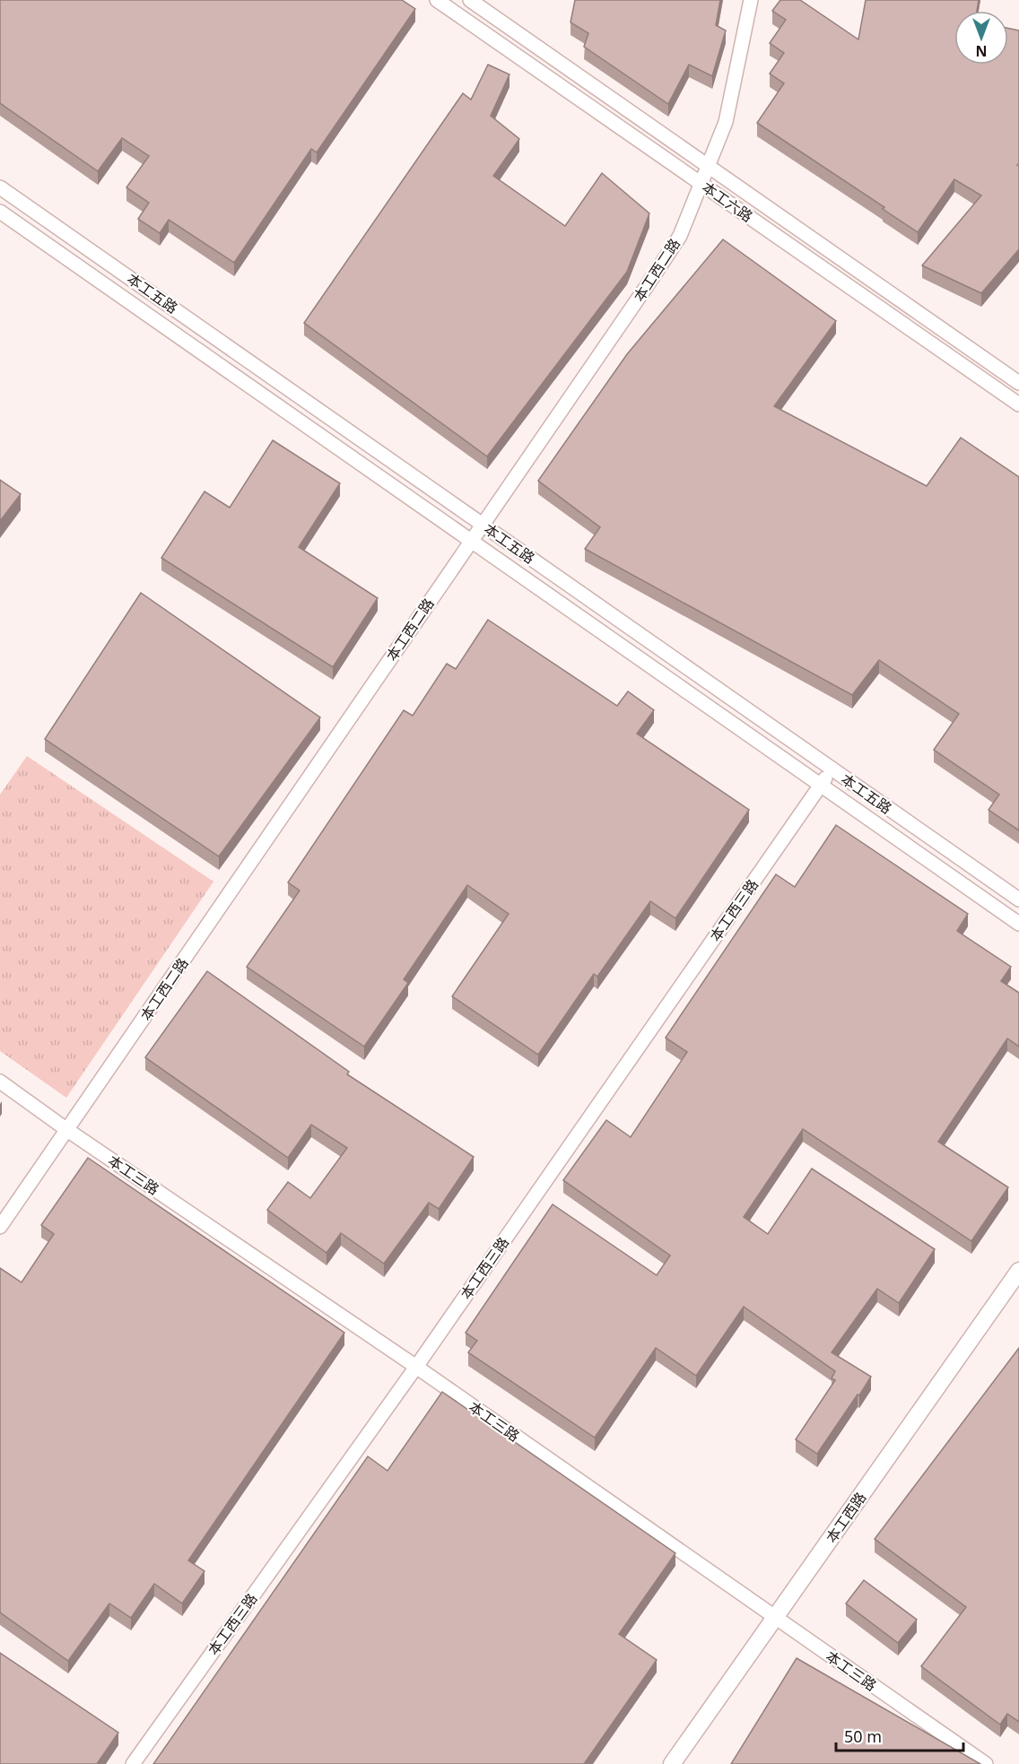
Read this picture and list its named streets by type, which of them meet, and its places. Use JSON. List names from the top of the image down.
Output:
{
  "streets": {
    "street": [
      "本工六路",
      "本工西二路",
      "本工五路",
      "本工西三路",
      "本工三路",
      "本工西路"
    ]
  },
  "crossings": [
    ["本工六路", "本工西二路"],
    ["本工西二路", "本工五路"],
    ["本工西二路", "本工三路"],
    ["本工五路", "本工西三路"],
    ["本工西三路", "本工三路"],
    ["本工三路", "本工西路"]
  ],
  "scale_bar": "50 m",
  "north": "bottom"
}
